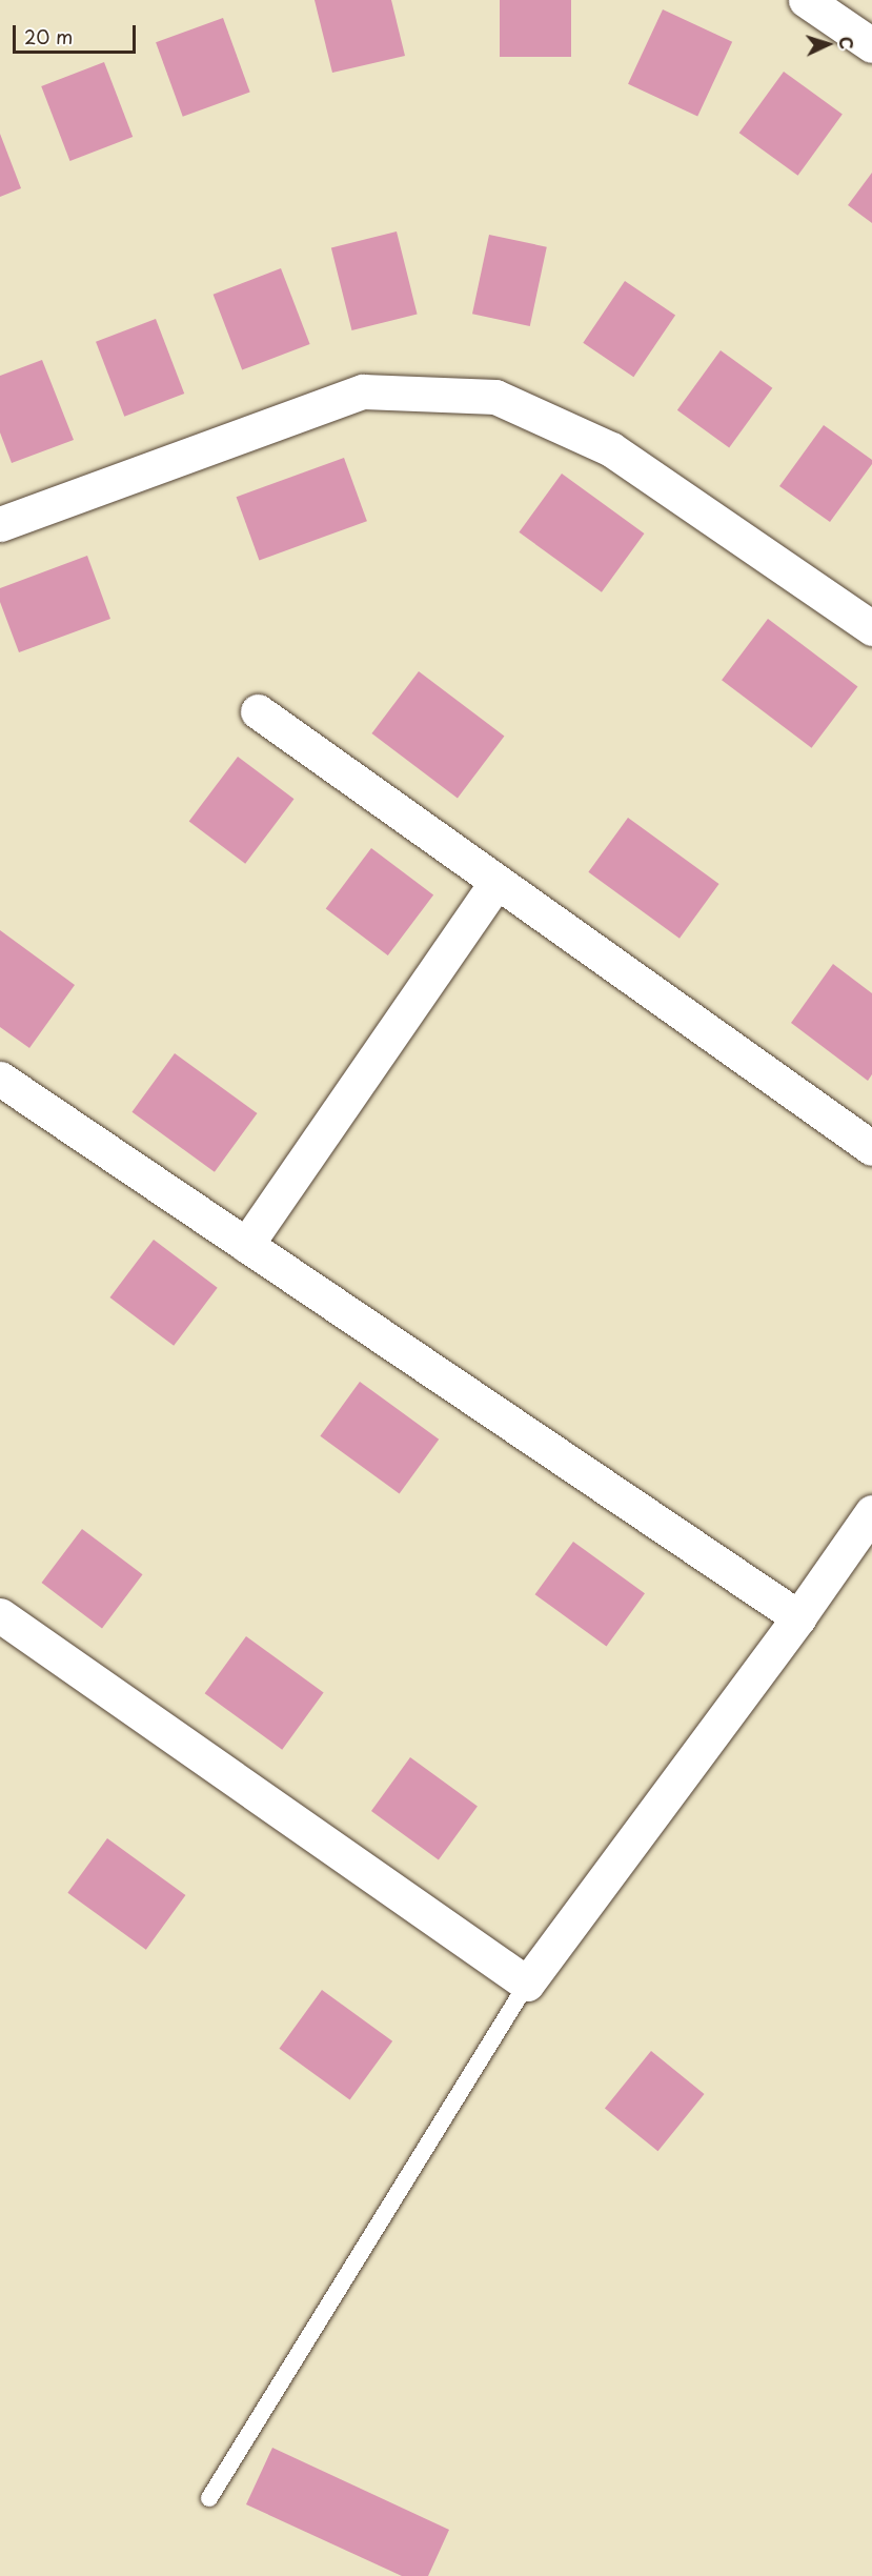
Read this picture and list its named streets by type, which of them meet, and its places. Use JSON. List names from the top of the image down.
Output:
{
  "scale_bar": "20 m",
  "north": "right"
}
